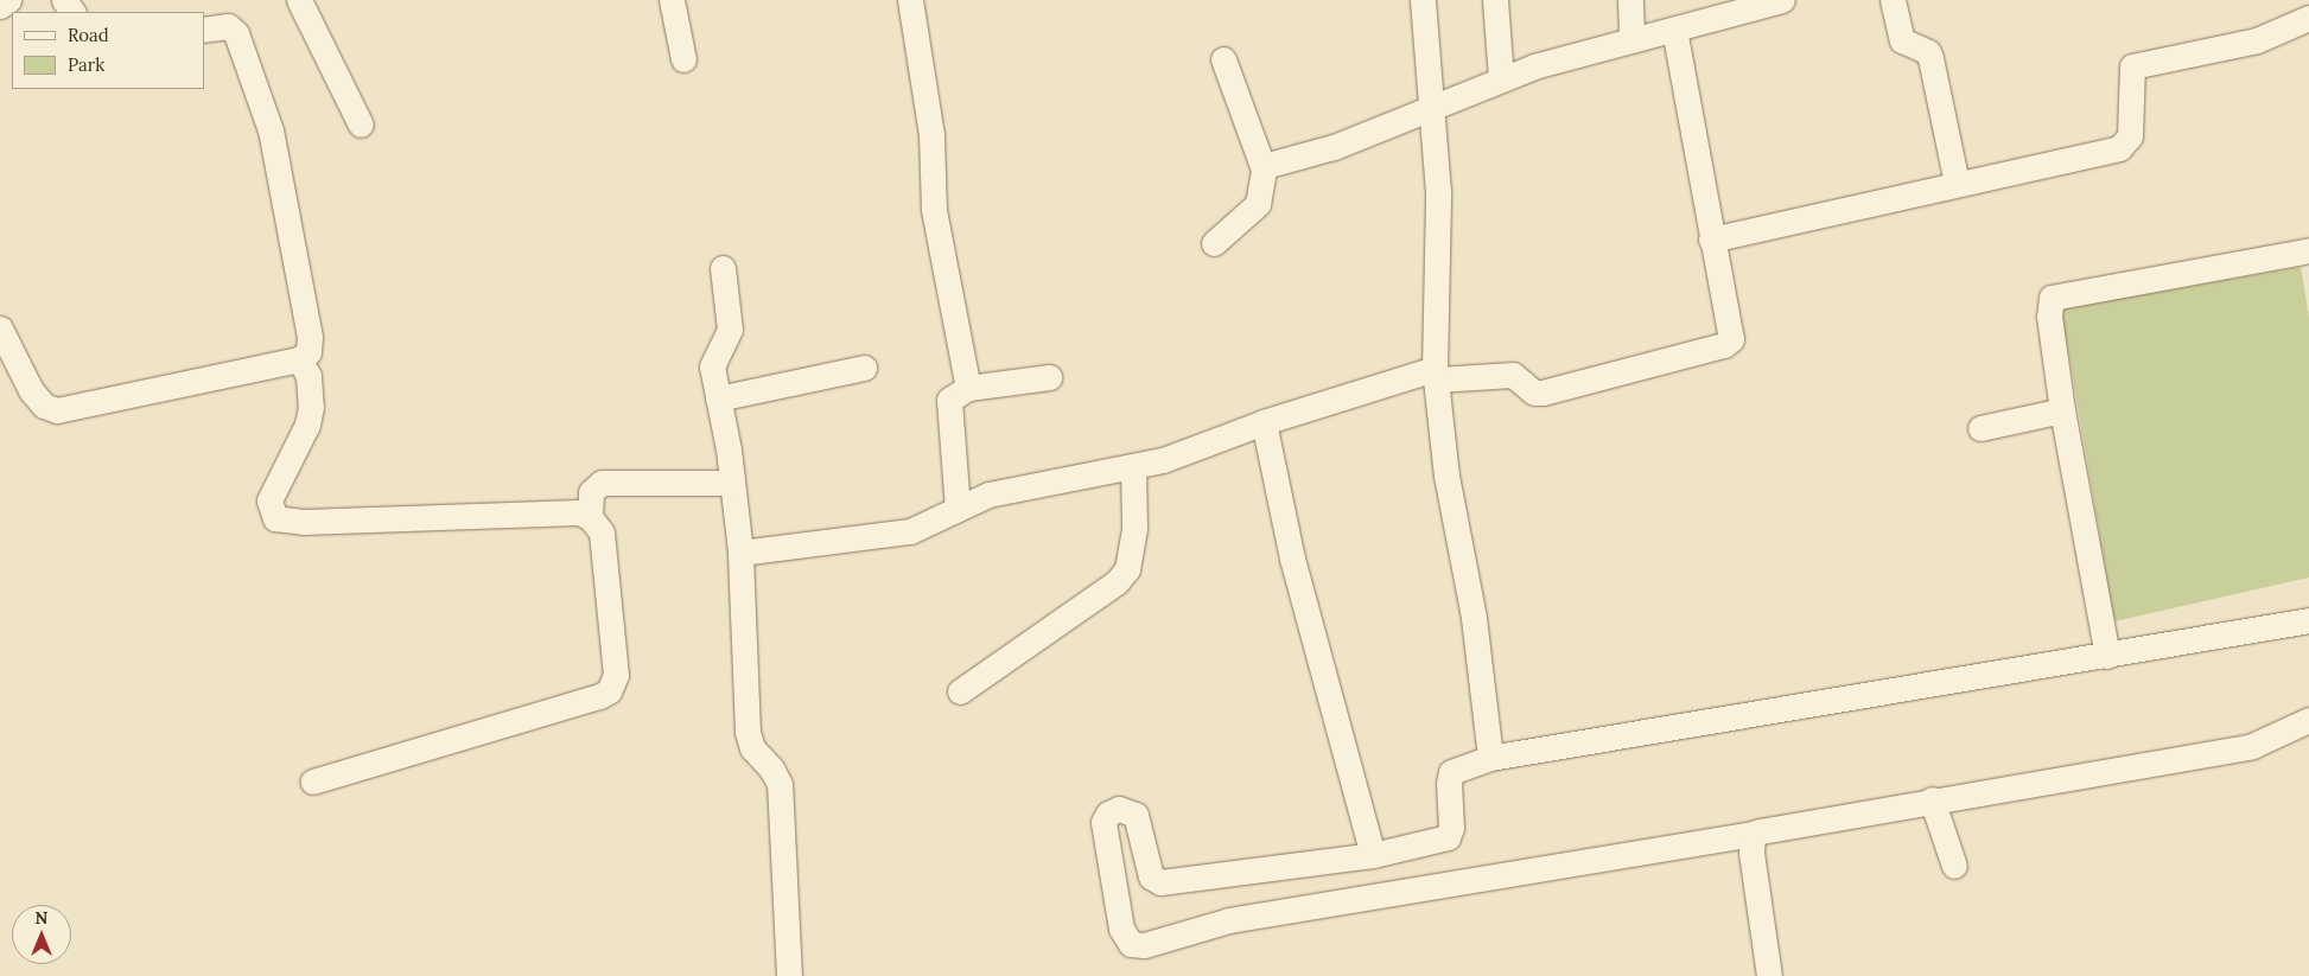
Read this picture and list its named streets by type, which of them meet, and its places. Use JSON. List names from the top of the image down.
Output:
{
  "legend": ["Road", "Park"],
  "north": "top"
}
